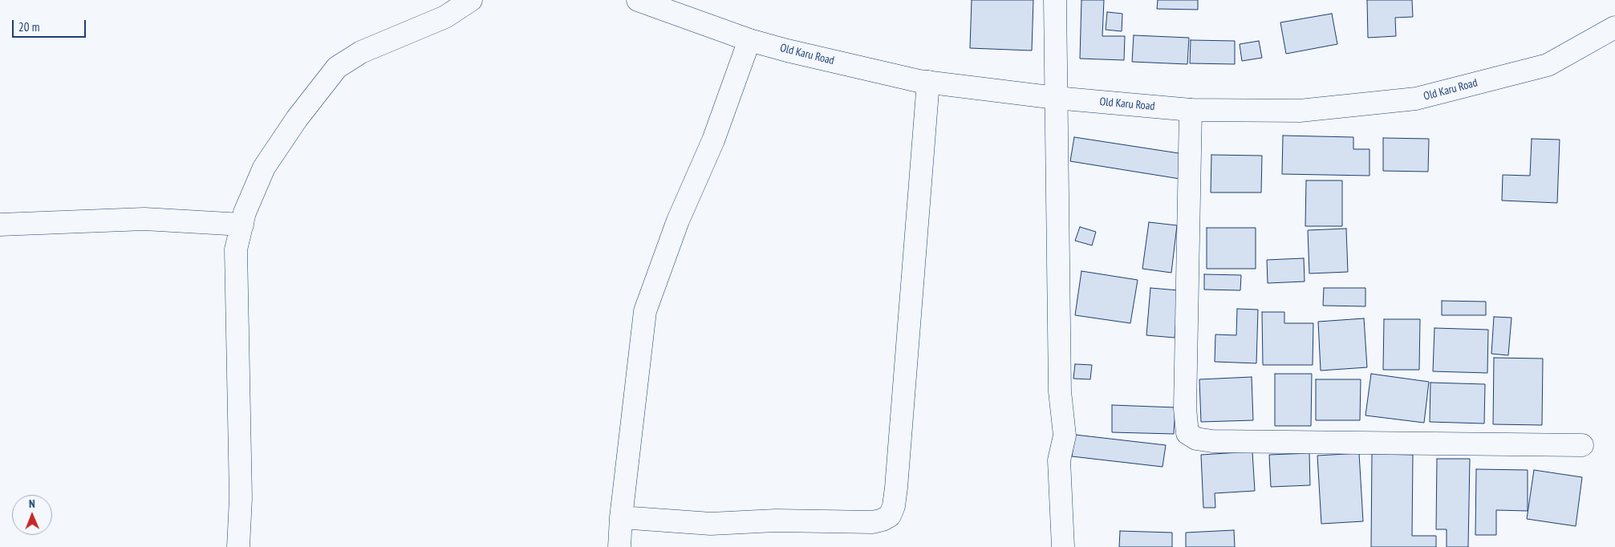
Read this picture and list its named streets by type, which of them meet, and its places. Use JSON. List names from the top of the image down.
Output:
{
  "streets": {
    "street": ["Old Karu Road"]
  },
  "scale_bar": "20 m",
  "north": "top"
}
